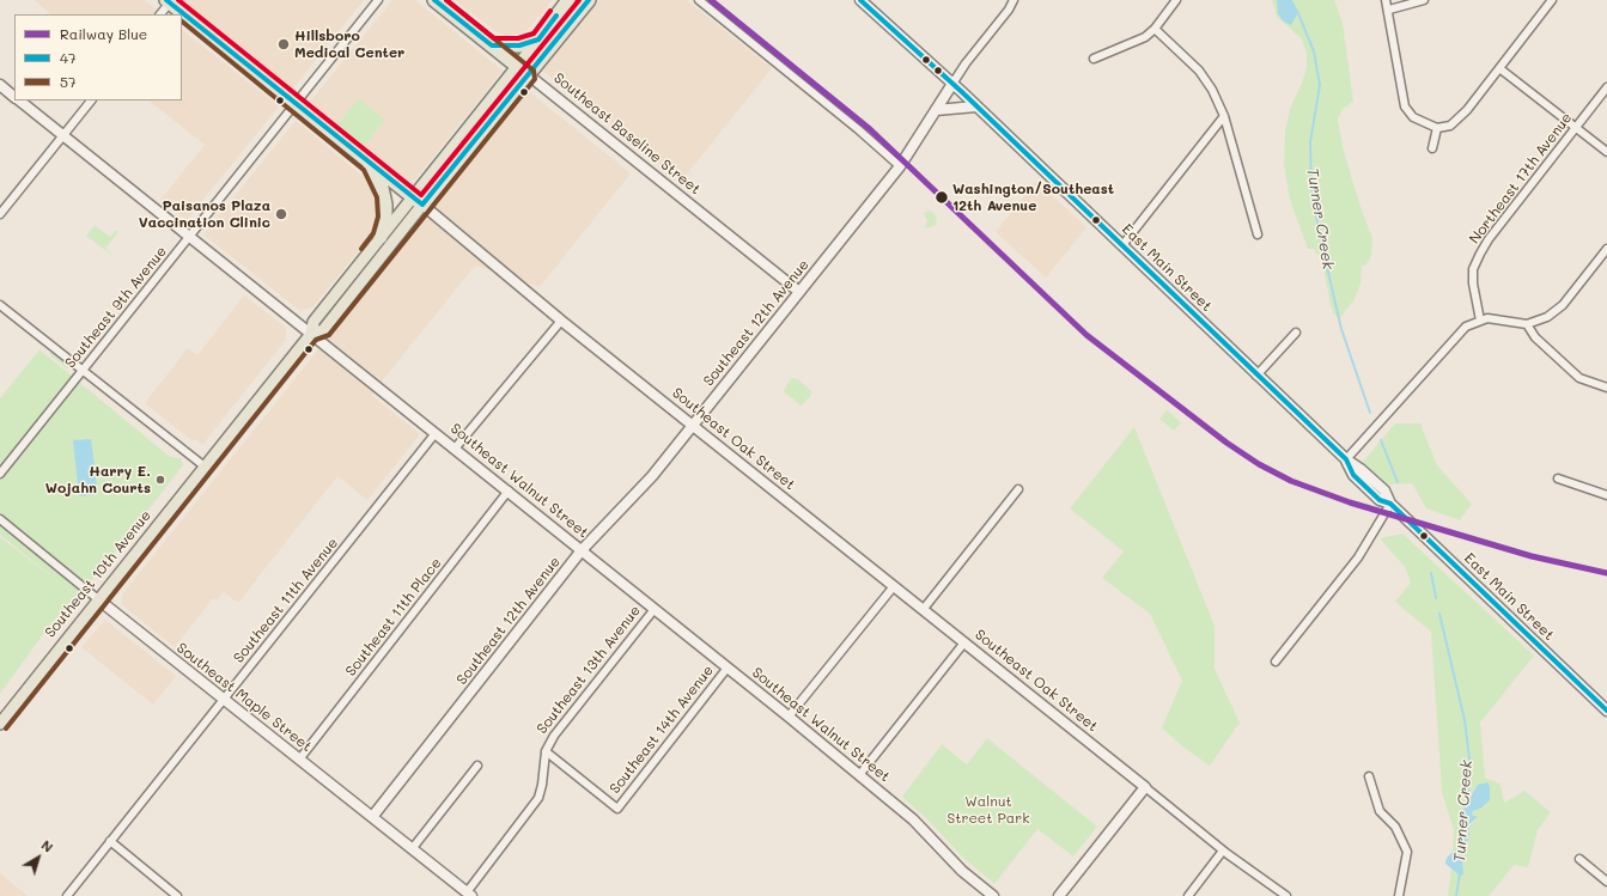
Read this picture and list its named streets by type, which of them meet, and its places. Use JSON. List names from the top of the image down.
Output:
{
  "streets": {
    "highway": ["Southeast Baseline Street", "Southeast Oak Street", "Southeast 10th Avenue"],
    "street": [
      "Northeast 17th Avenue",
      "East Main Street",
      "Southeast 9th Avenue",
      "Southeast 12th Avenue",
      "Southeast Walnut Street",
      "Southeast 11th Avenue",
      "Southeast 11th Place",
      "Southeast 13th Avenue",
      "Southeast Maple Street",
      "Southeast 14th Avenue"
    ]
  },
  "crossings": [
    ["Southeast Baseline Street", "Southeast 12th Avenue"],
    ["Southeast Baseline Street", "Southeast 10th Avenue"],
    ["East Main Street", "Southeast 12th Avenue"],
    ["Southeast 9th Avenue", "Southeast Oak Street"],
    ["Southeast 9th Avenue", "Southeast Walnut Street"],
    ["Southeast 12th Avenue", "Southeast Oak Street"],
    ["Southeast 12th Avenue", "Southeast Walnut Street"],
    ["Southeast 12th Avenue", "Southeast Maple Street"],
    ["Southeast Oak Street", "Southeast 10th Avenue"],
    ["Southeast Walnut Street", "Southeast 10th Avenue"],
    ["Southeast Walnut Street", "Southeast 11th Avenue"],
    ["Southeast Walnut Street", "Southeast 11th Place"],
    ["Southeast Walnut Street", "Southeast 13th Avenue"],
    ["Southeast Walnut Street", "Southeast 14th Avenue"],
    ["Southeast 10th Avenue", "Southeast Maple Street"],
    ["Southeast 11th Avenue", "Southeast Maple Street"],
    ["Southeast 11th Place", "Southeast Maple Street"],
    ["Southeast 13th Avenue", "Southeast Maple Street"],
    ["Southeast 13th Avenue", "Southeast 14th Avenue"]
  ],
  "water": ["Turner Creek"],
  "parks": ["Walnut Street Park"],
  "places": [
    "Hillsboro Medical Center",
    "Washington/Southeast 12th Avenue",
    "Paisanos Plaza Vaccination Clinic",
    "Harry E. Wojahn Courts"
  ],
  "lines": ["rail line Blue", "transit line 47", "transit line 57"],
  "legend": ["Railway Blue", "47", "57"],
  "north": "top right"
}
